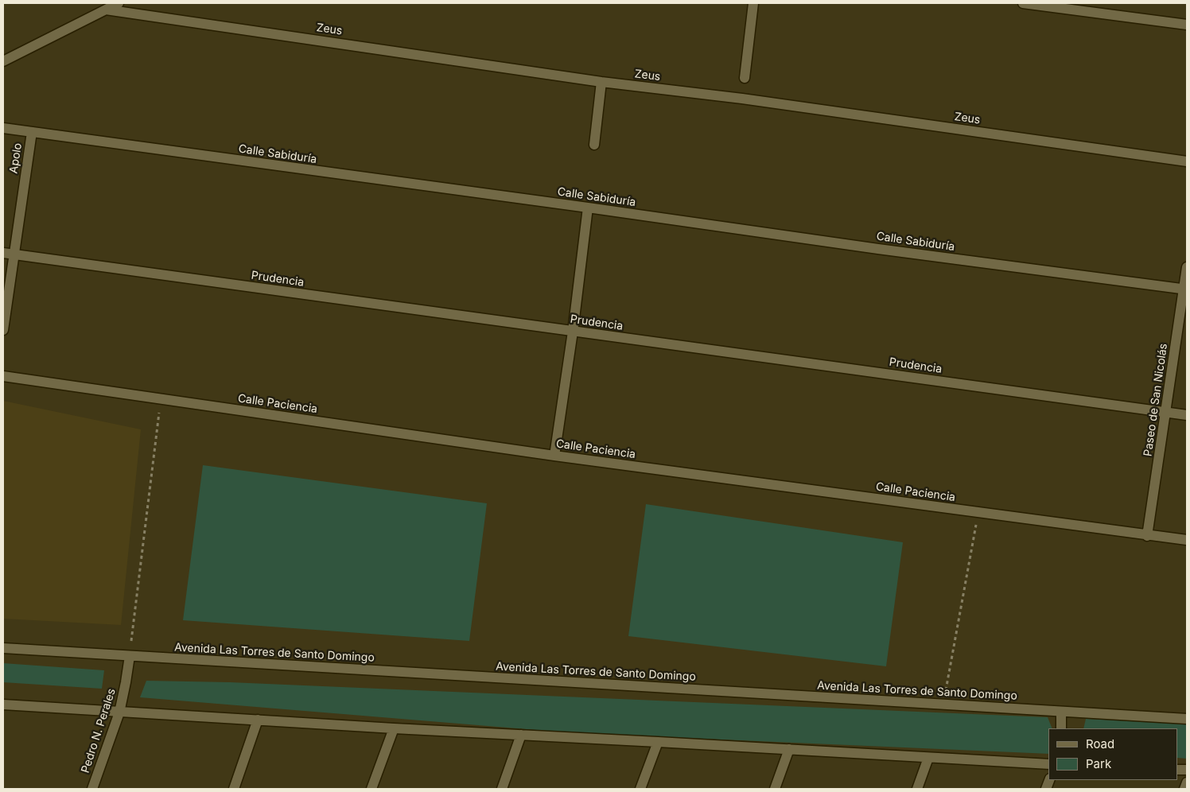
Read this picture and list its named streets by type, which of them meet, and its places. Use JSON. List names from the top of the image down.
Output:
{
  "streets": {
    "street": [
      "Zeus",
      "Calle Sabiduría",
      "Apolo",
      "Prudencia",
      "Paseo de San Nicolás",
      "Calle Paciencia",
      "Avenida Las Torres de Santo Domingo",
      "Pedro N. Perales"
    ]
  },
  "crossings": [
    ["Calle Sabiduría", "Apolo"],
    ["Calle Sabiduría", "Paseo de San Nicolás"],
    ["Apolo", "Prudencia"],
    ["Prudencia", "Paseo de San Nicolás"],
    ["Paseo de San Nicolás", "Calle Paciencia"],
    ["Avenida Las Torres de Santo Domingo", "Pedro N. Perales"]
  ],
  "legend": ["Road", "Park"]
}
